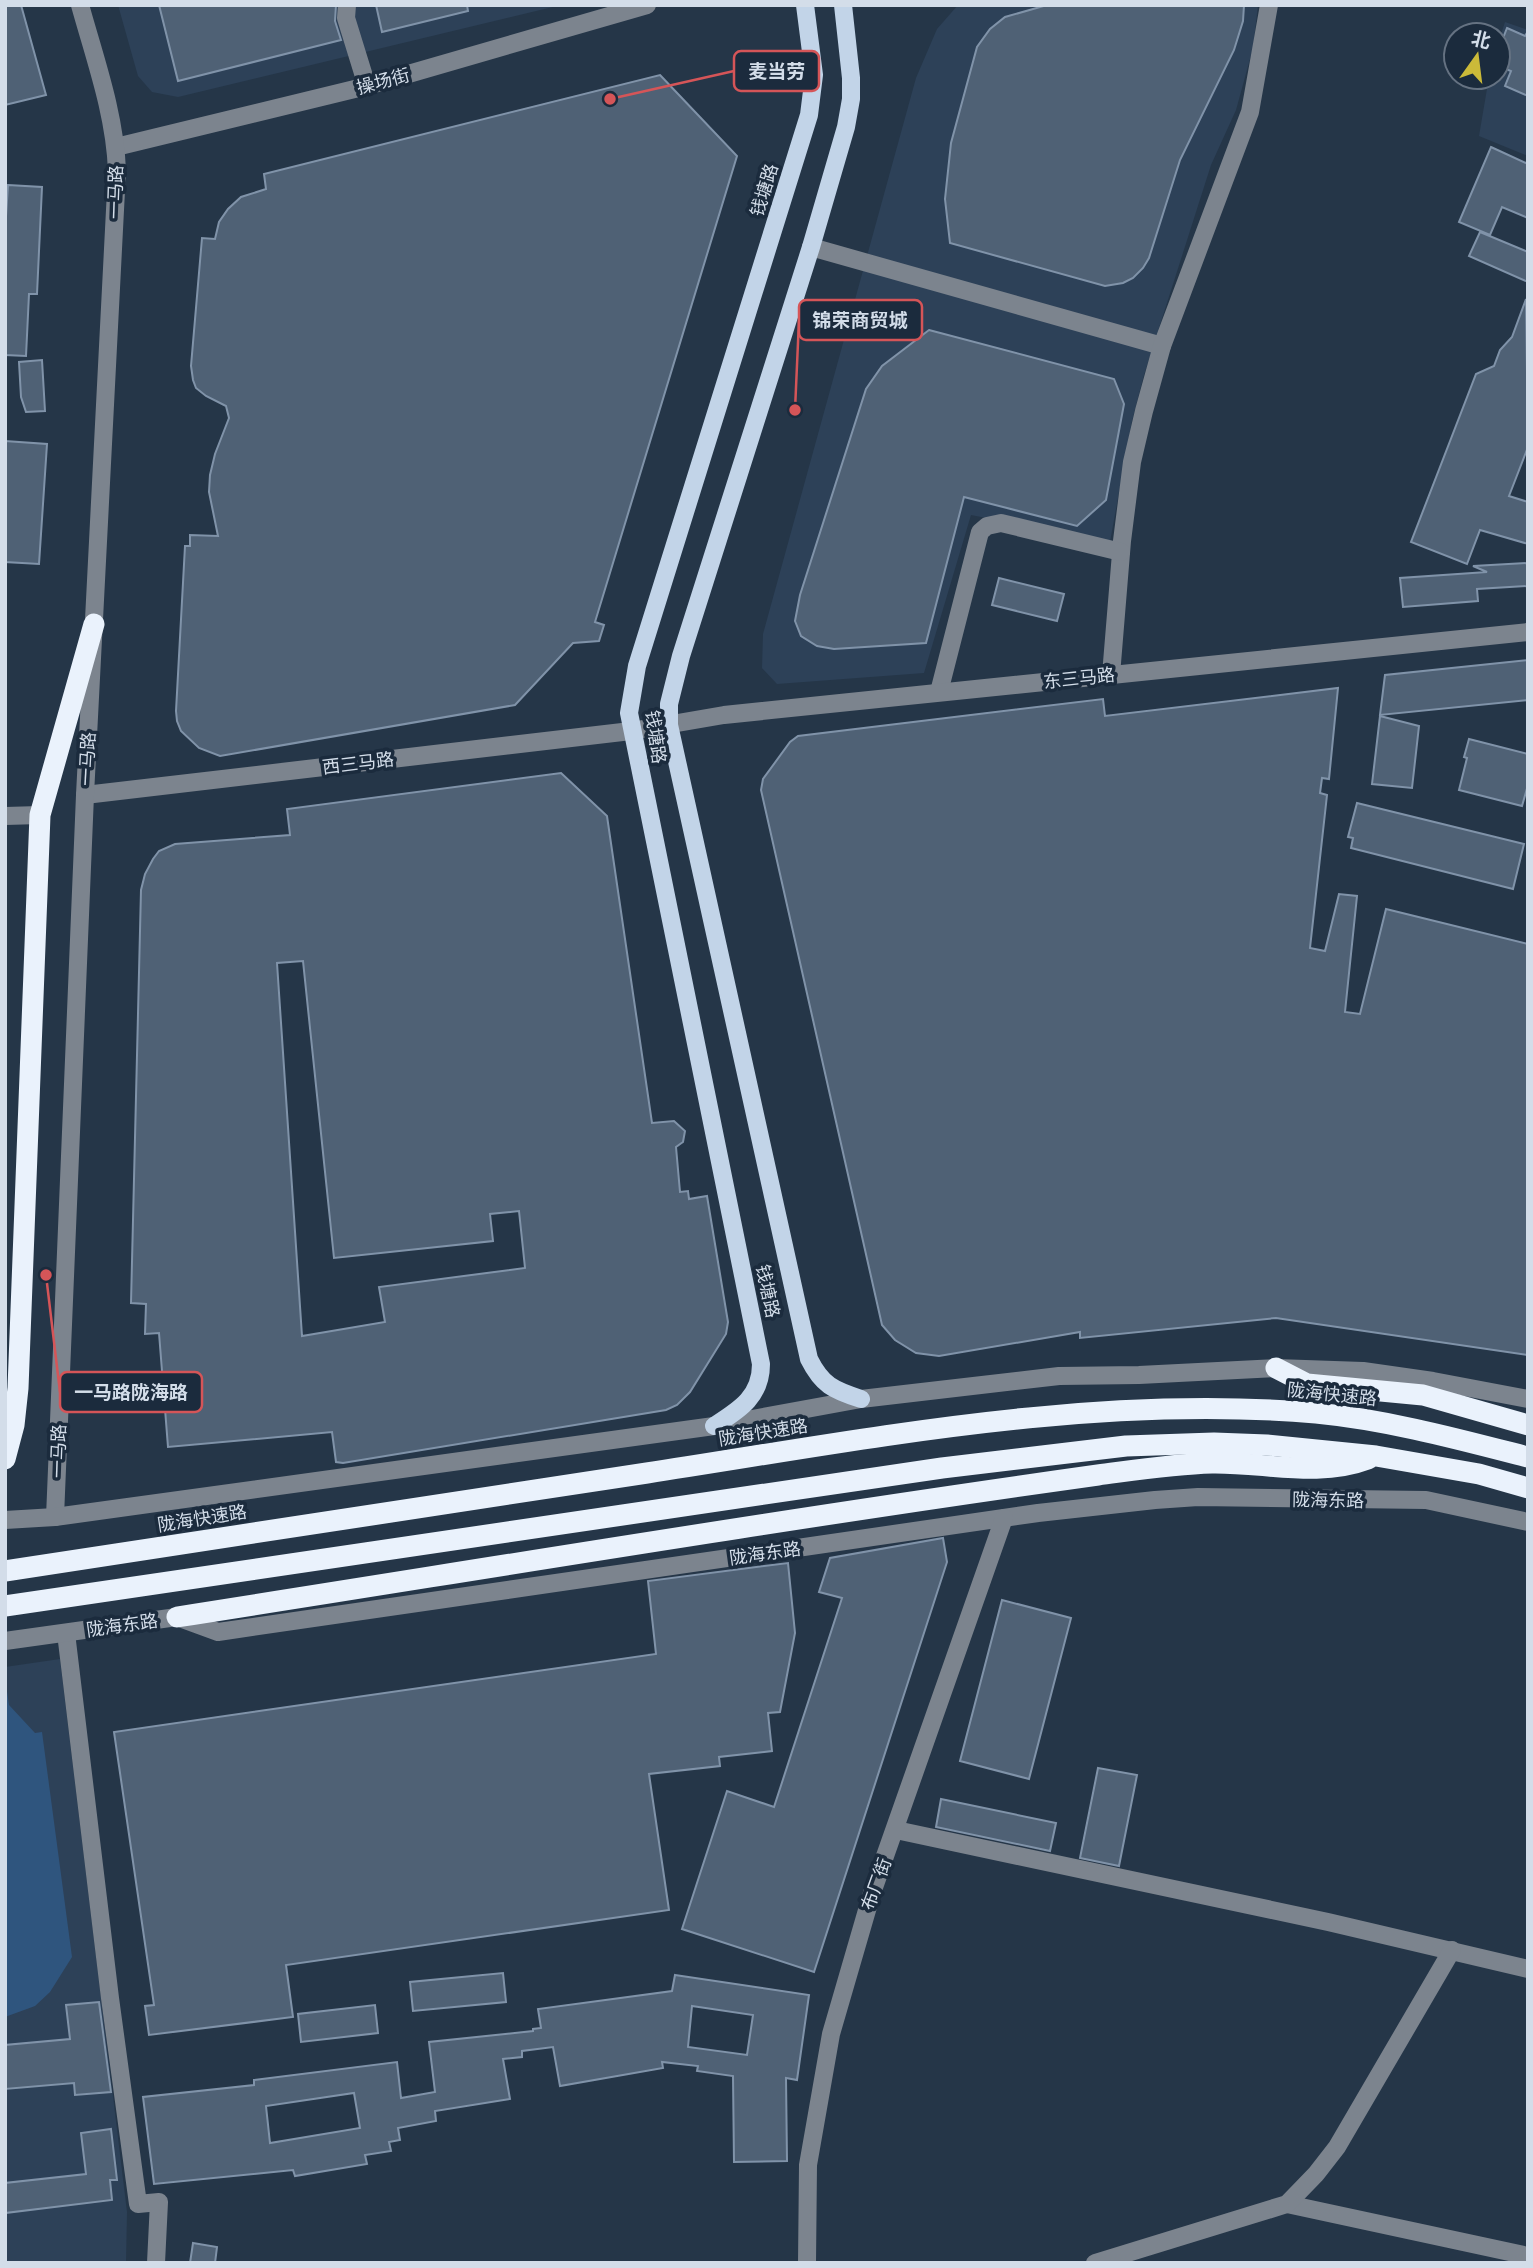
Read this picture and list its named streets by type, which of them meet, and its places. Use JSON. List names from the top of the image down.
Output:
{
  "streets": {
    "highway": ["陇海快速路"],
    "main road": ["钱塘路"],
    "street": [
      "操场街",
      "一马路",
      "东三马路",
      "西三马路",
      "陇海东路",
      "布厂街"
    ]
  },
  "crossings": [
    ["操场街", "一马路"],
    ["钱塘路", "东三马路"],
    ["钱塘路", "西三马路"],
    ["一马路", "西三马路"],
    ["东三马路", "西三马路"],
    ["陇海东路", "布厂街"]
  ],
  "places": ["麦当劳", "锦荣商贸城", "一马路陇海路"],
  "north": "top"
}
